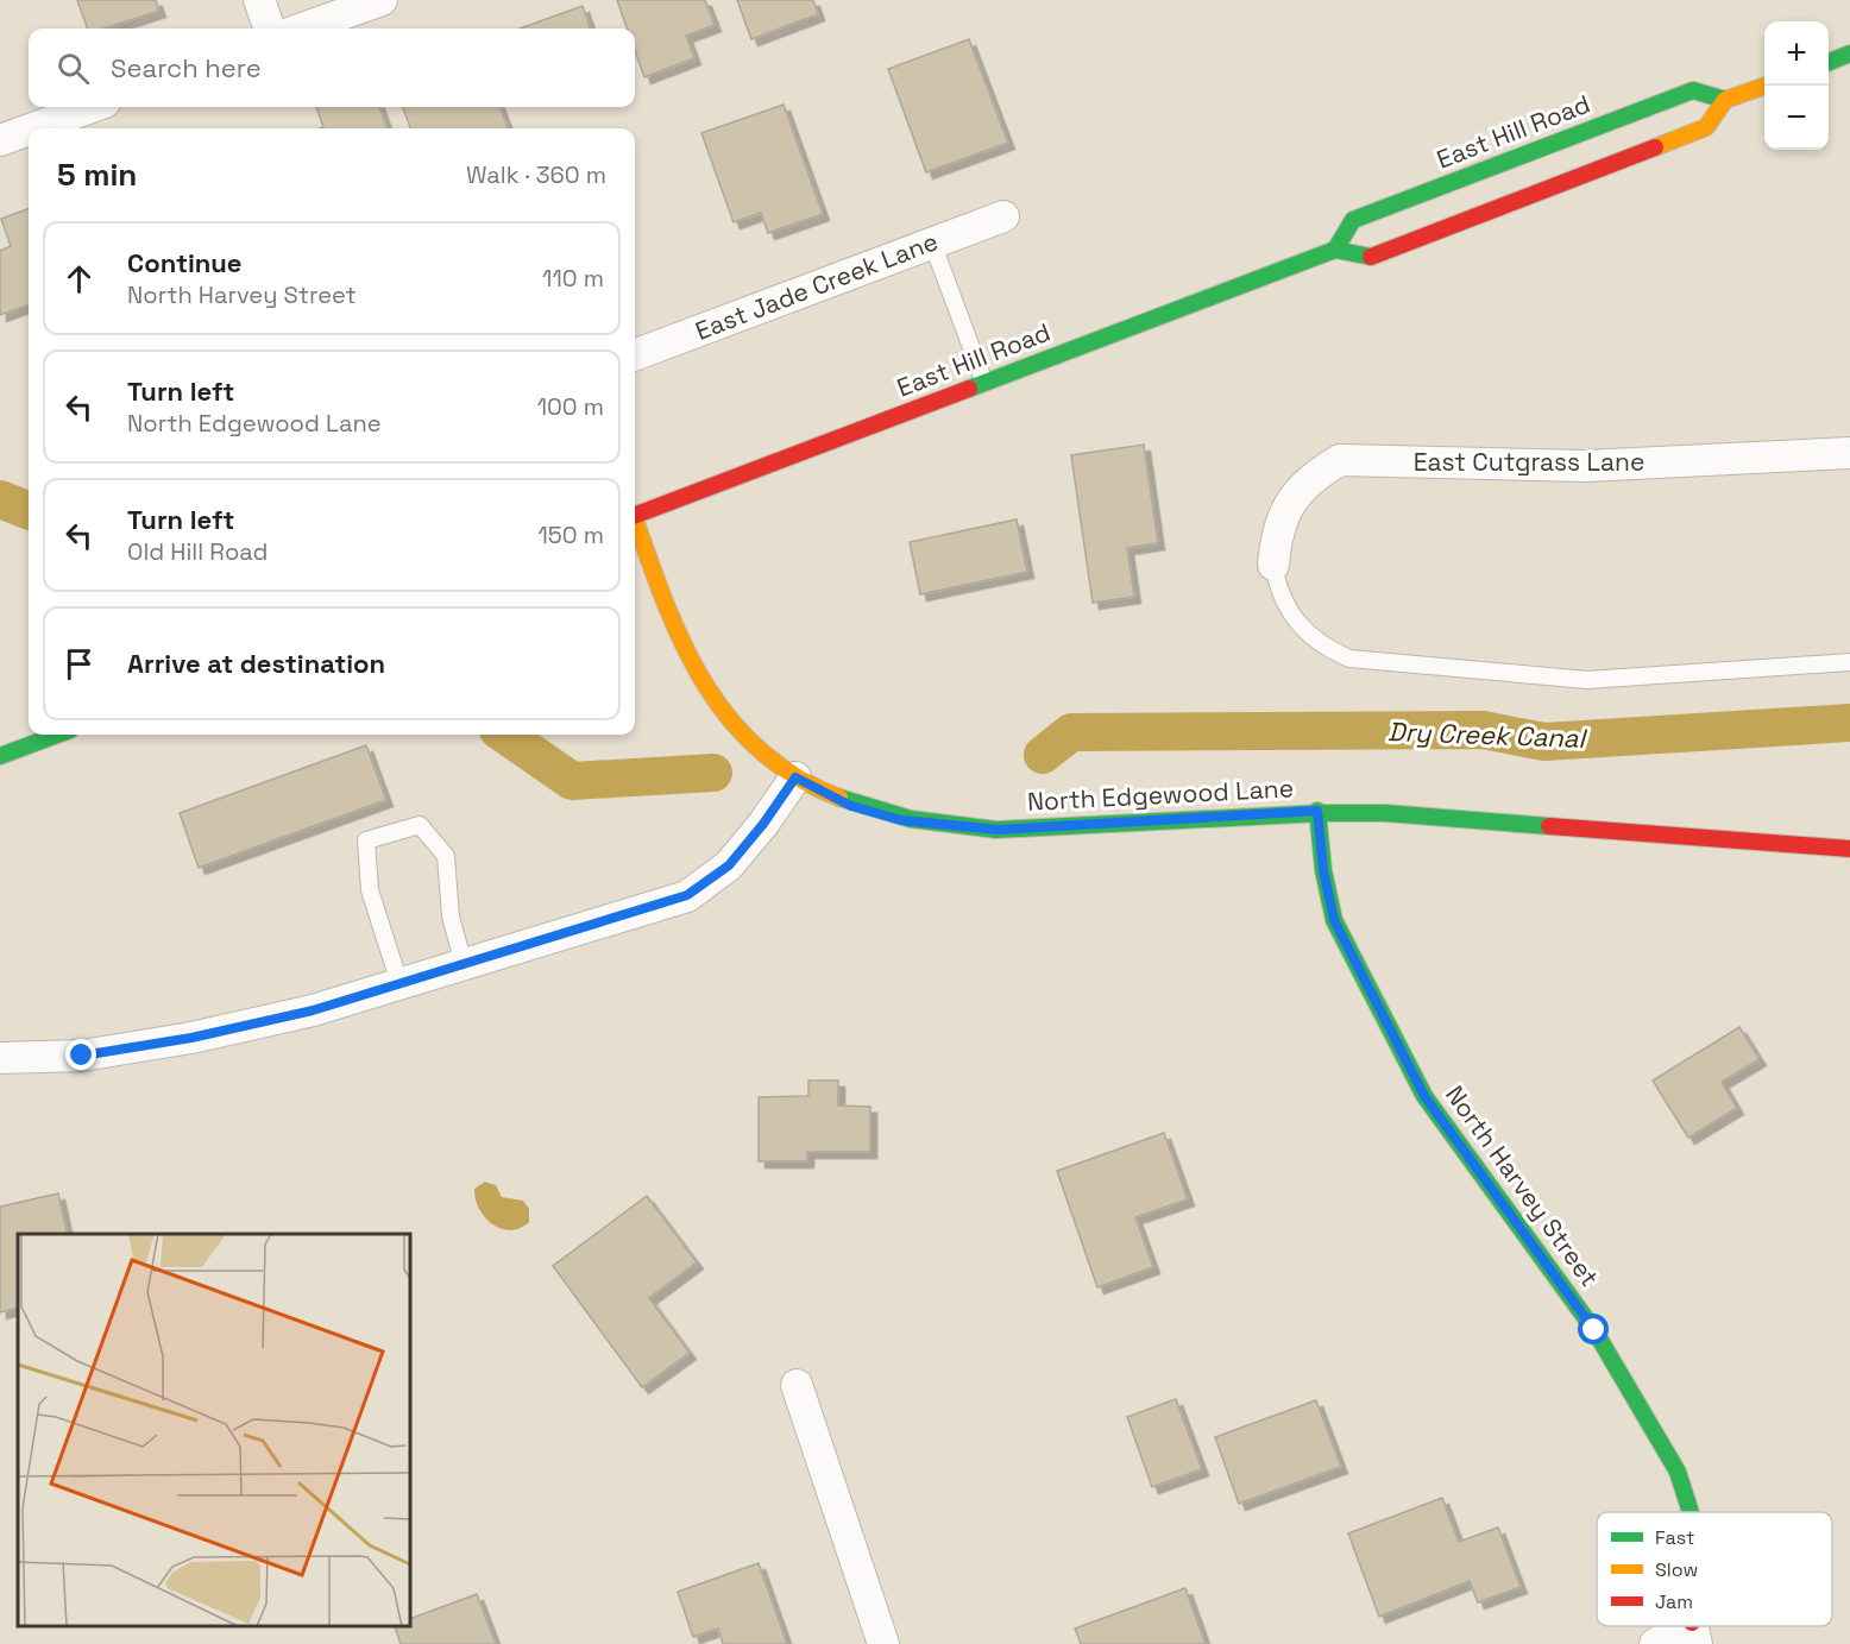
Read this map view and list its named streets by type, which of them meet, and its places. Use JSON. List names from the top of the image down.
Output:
{
  "streets": {
    "street": [
      "East Hill Road",
      "East Jade Creek Lane",
      "East Cutgrass Lane",
      "North Edgewood Lane",
      "North Harvey Street"
    ]
  },
  "crossings": [
    ["North Edgewood Lane", "North Harvey Street"]
  ],
  "water": ["Dry Creek Canal"],
  "legend": ["Fast", "Slow", "Jam"],
  "page": {
    "map_buttons": ["+", "−"],
    "search": "Search here",
    "heading": ["5 min", "Walk · 360 m"],
    "list": [
      ["Continue", "North Harvey Street", "110 m"],
      ["Turn left", "North Edgewood Lane", "100 m"],
      ["Turn left", "Old Hill Road", "150 m"],
      "Arrive at destination"
    ]
  }
}
